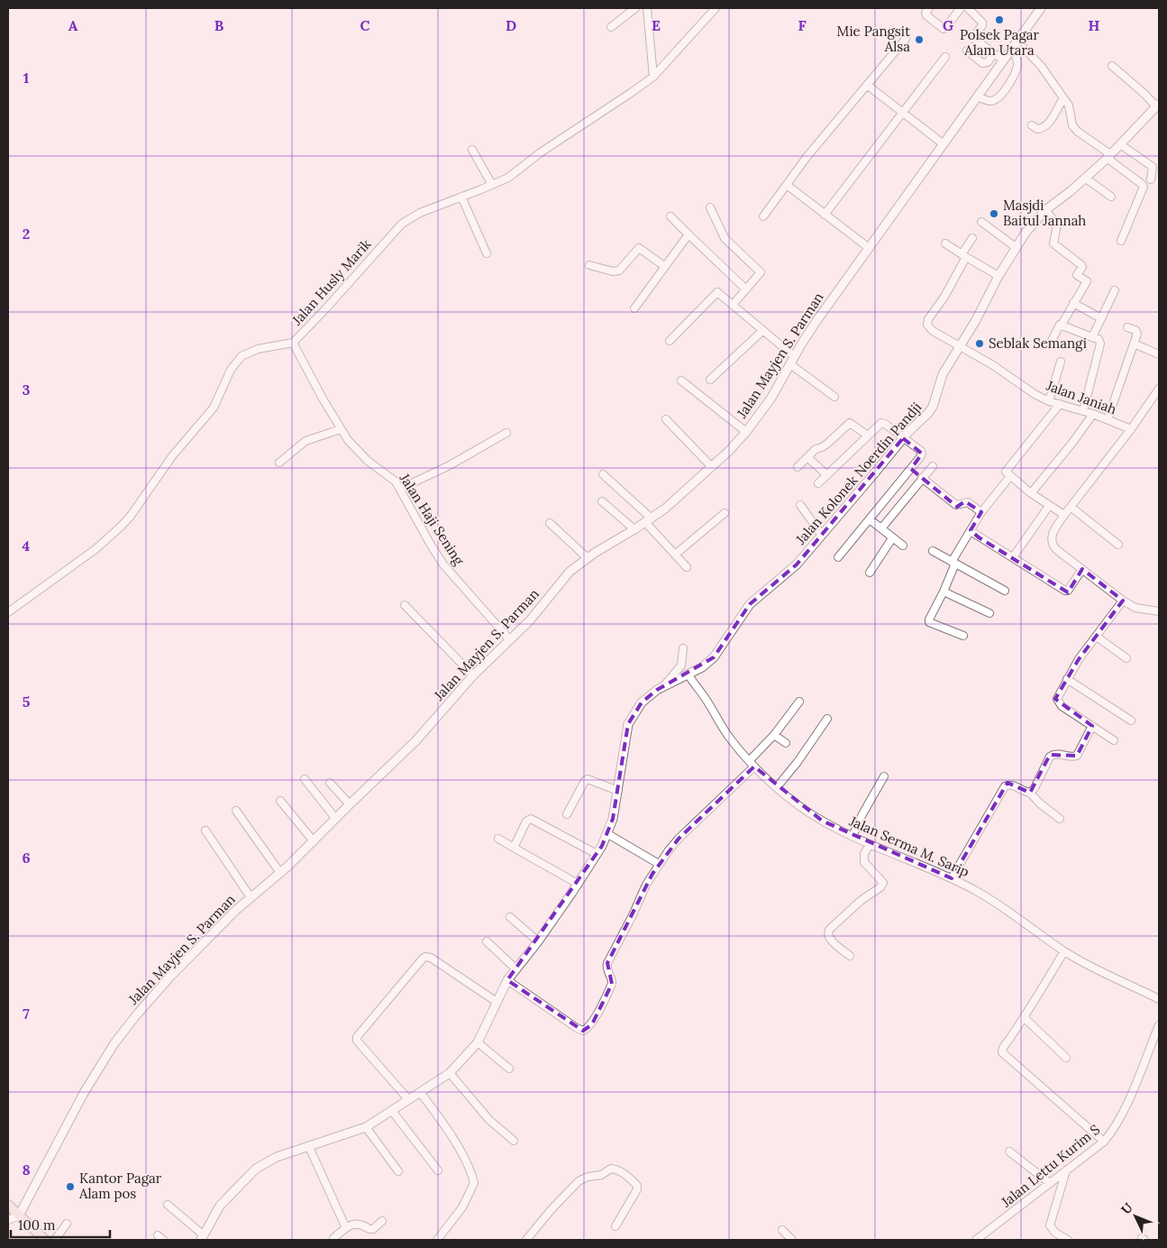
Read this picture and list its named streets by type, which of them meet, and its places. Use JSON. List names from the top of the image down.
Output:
{
  "streets": {
    "street": [
      "Jalan Husly Marik",
      "Jalan Mayjen S. Parman",
      "Jalan Janiah",
      "Jalan Kolonek Noerdin Pandji",
      "Jalan Haji Sening",
      "Jalan Serma M. Sarip",
      "Jalan Lettu Kurim S"
    ]
  },
  "crossings": [
    ["Jalan Husly Marik", "Jalan Haji Sening"],
    ["Jalan Mayjen S. Parman", "Jalan Haji Sening"],
    ["Jalan Janiah", "Jalan Kolonek Noerdin Pandji"],
    ["Jalan Kolonek Noerdin Pandji", "Jalan Serma M. Sarip"]
  ],
  "places": [
    "Polsek Pagar Alam Utara",
    "Mie Pangsit Alsa",
    "Masjdi Baitul Jannah",
    "Seblak Semangi",
    "Kantor Pagar Alam pos"
  ],
  "scale_bar": "100 m",
  "north": "top left",
  "grid": {
    "columns": [
      "A",
      "B",
      "C",
      "D",
      "E",
      "F",
      "G",
      "H"
    ],
    "rows": [
      "1",
      "2",
      "3",
      "4",
      "5",
      "6",
      "7",
      "8"
    ]
  }
}
